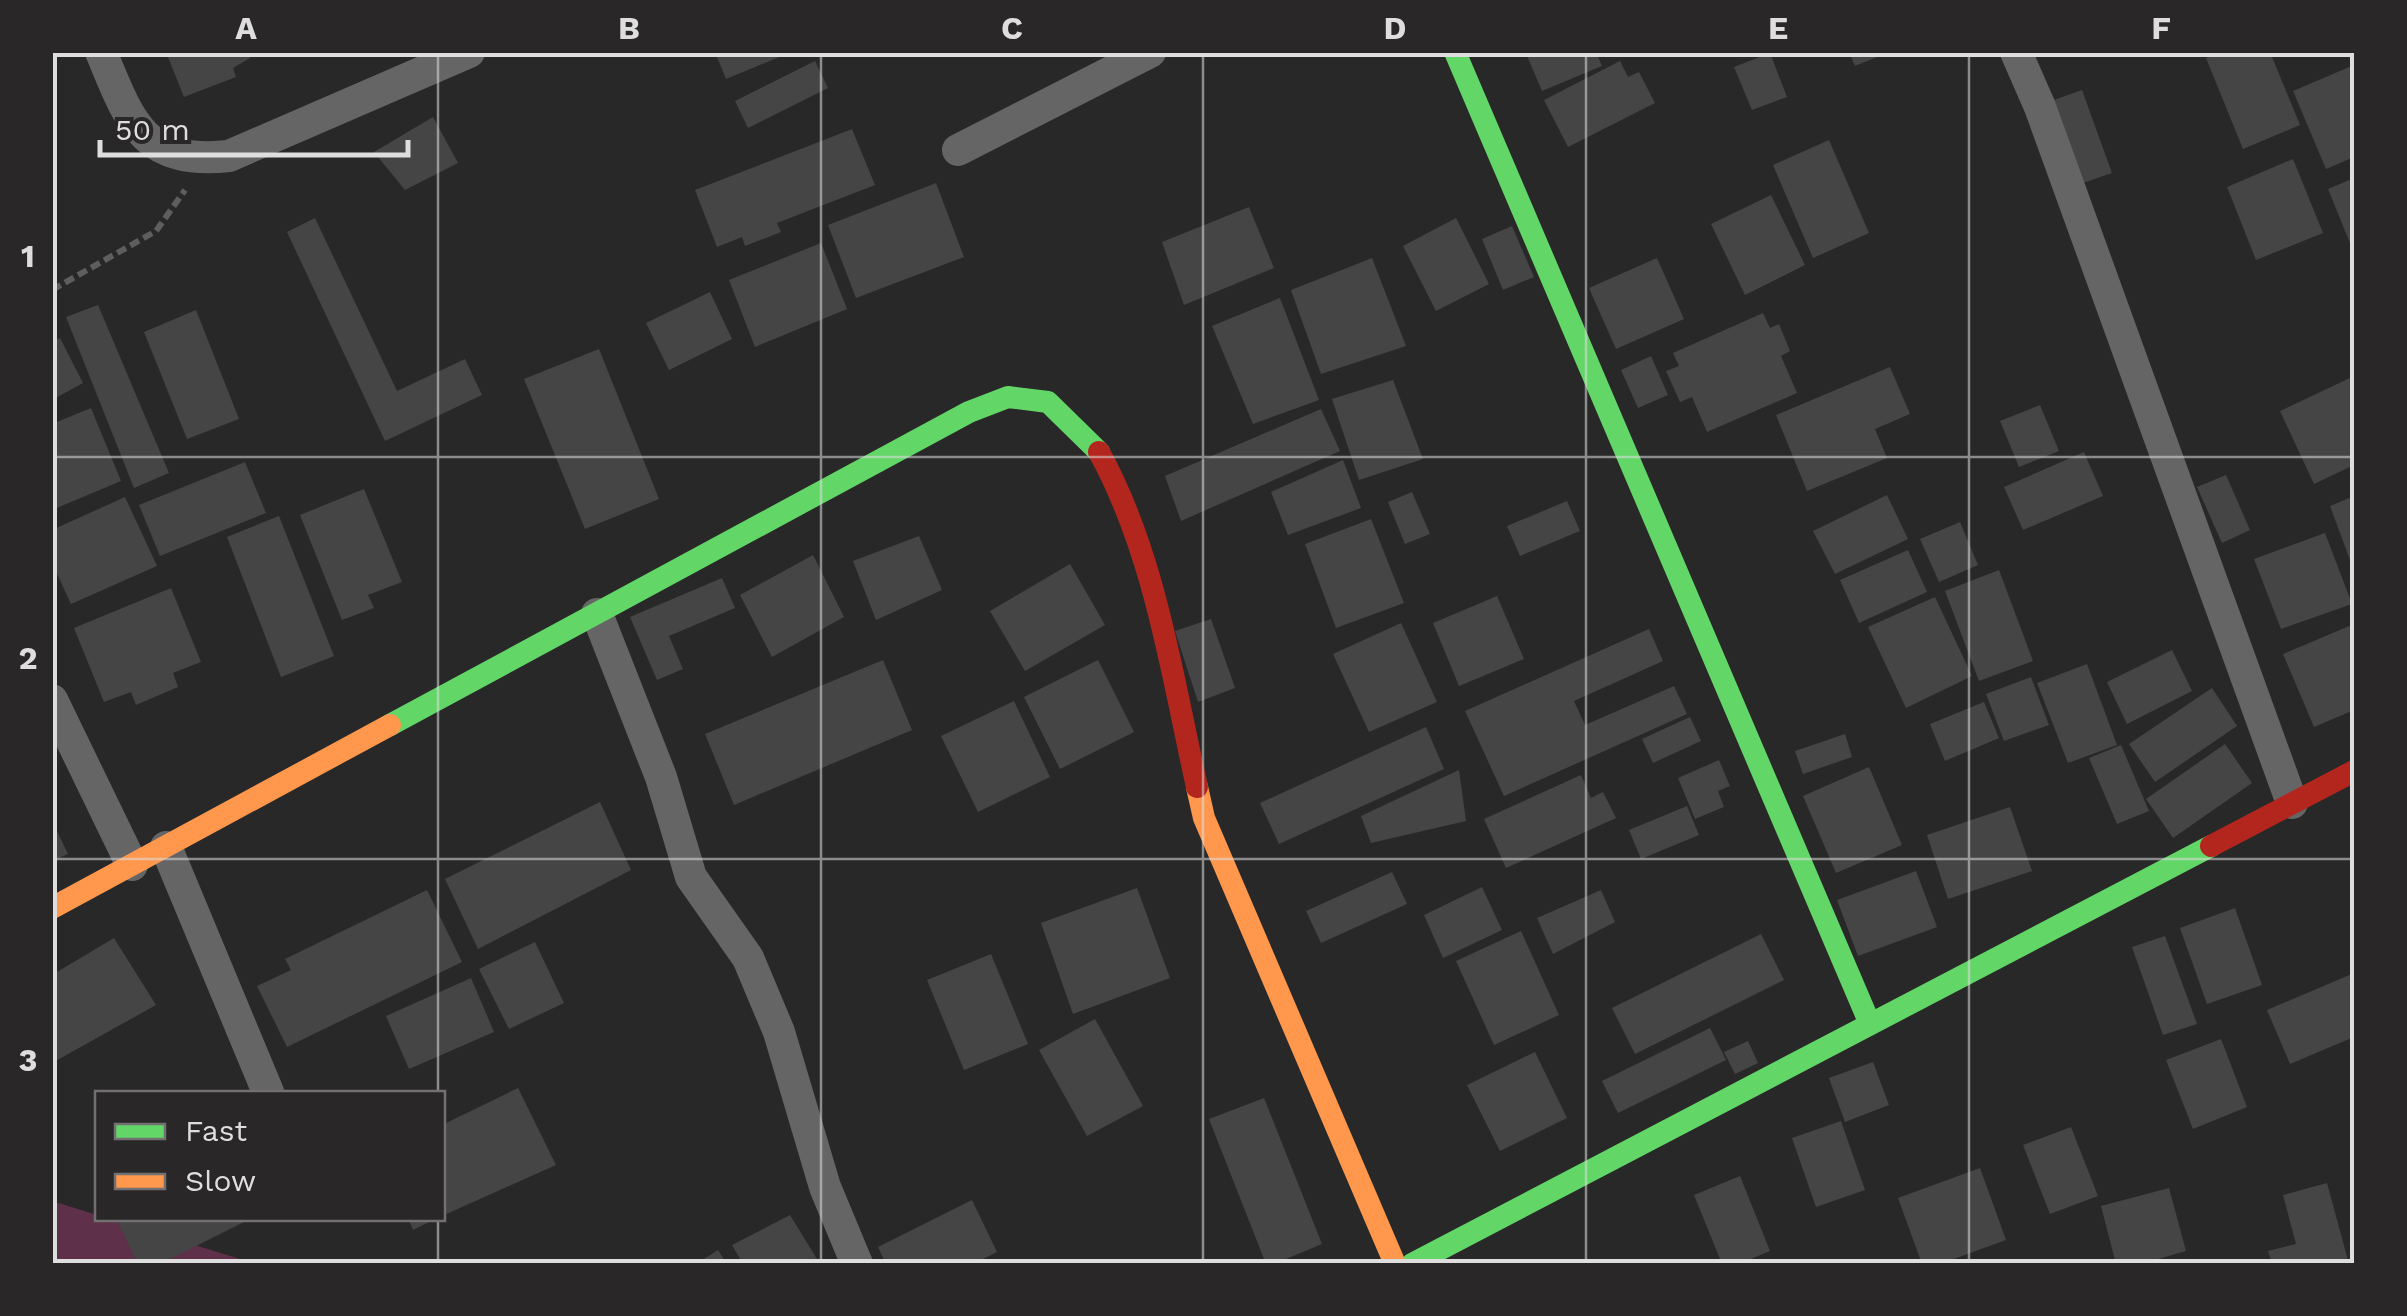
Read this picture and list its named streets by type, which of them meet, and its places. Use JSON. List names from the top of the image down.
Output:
{
  "legend": ["Fast", "Slow"],
  "scale_bar": "50 m",
  "grid": {
    "columns": [
      "A",
      "B",
      "C",
      "D",
      "E",
      "F"
    ],
    "rows": ["1", "2", "3"]
  }
}
